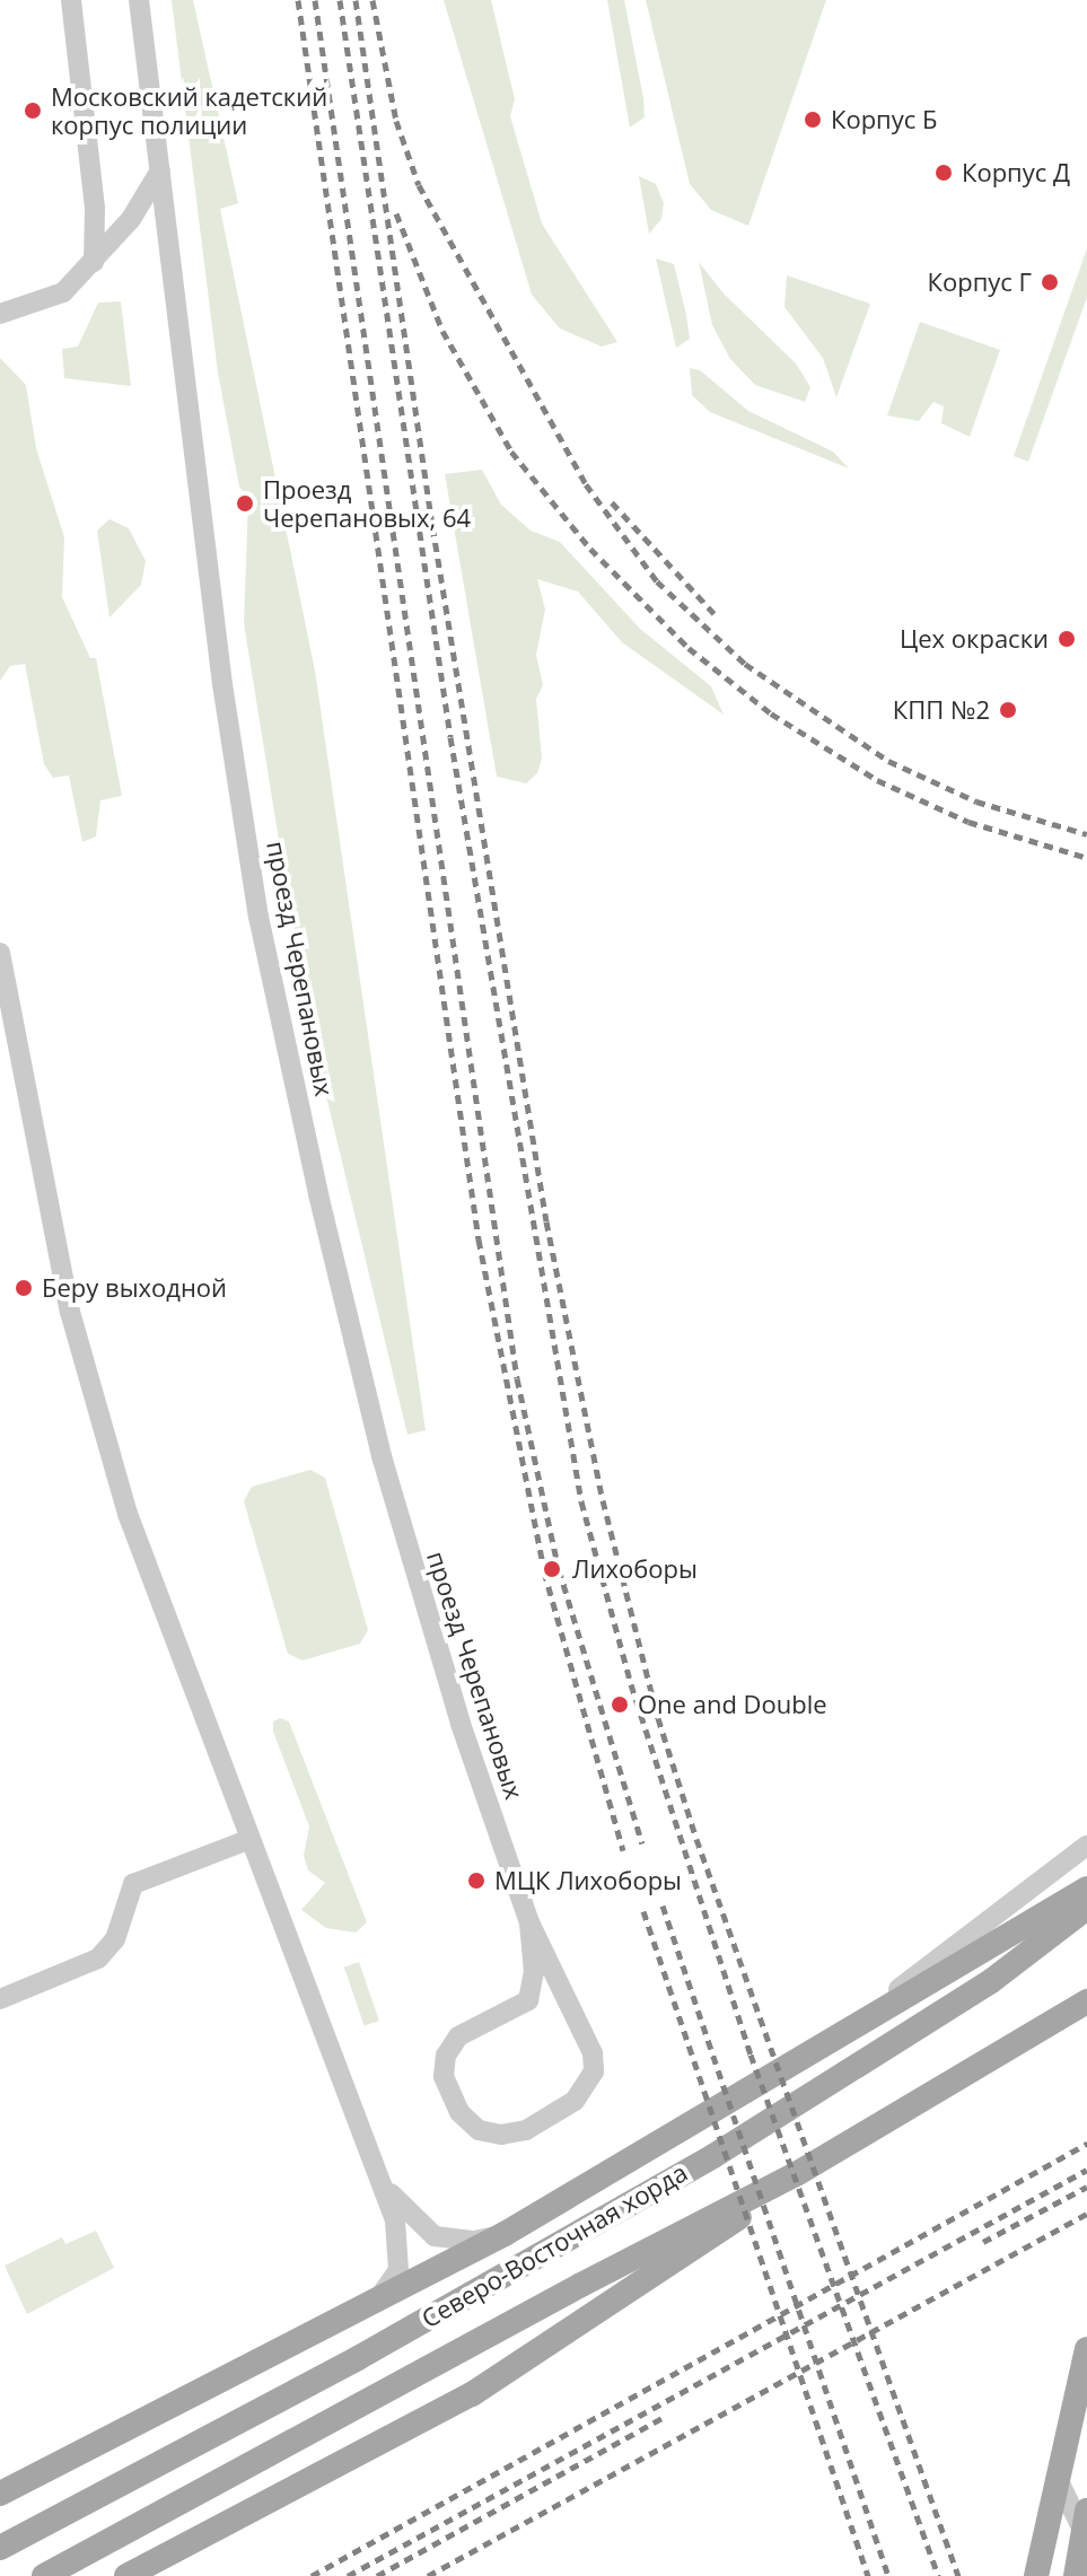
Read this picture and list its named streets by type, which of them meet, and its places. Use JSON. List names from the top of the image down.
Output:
{
  "streets": {
    "main road": ["Северо-Восточная хорда"],
    "street": ["проезд Черепановых"]
  },
  "places": [
    "Московский кадетский корпус полиции",
    "Корпус Б",
    "Корпус Д",
    "Корпус Г",
    "Проезд Черепановых, 64",
    "Цех окраски",
    "КПП №2",
    "Беру выходной",
    "Лихоборы",
    "One and Double",
    "МЦК Лихоборы"
  ]
}
